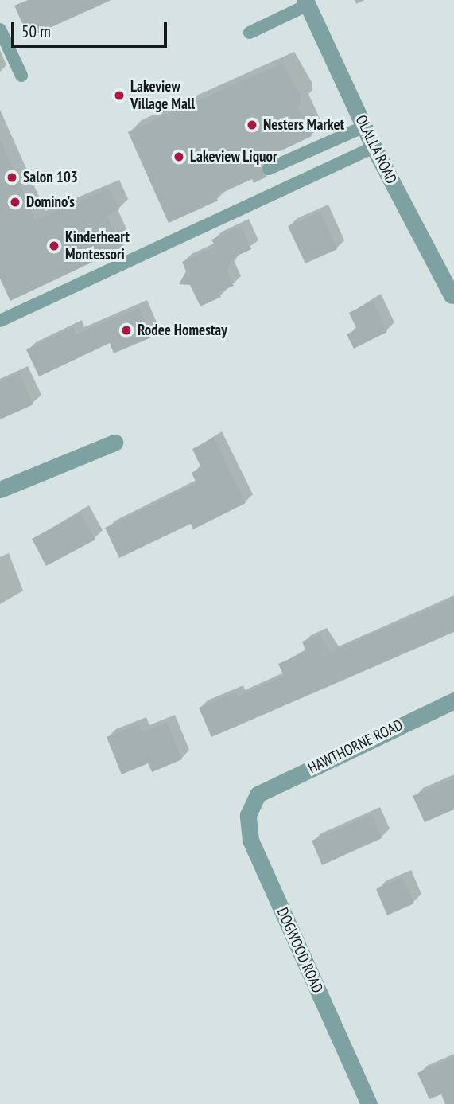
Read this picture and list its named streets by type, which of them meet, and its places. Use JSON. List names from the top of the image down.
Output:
{
  "streets": {
    "street": ["OLALLA ROAD", "HAWTHORNE ROAD", "DOGWOOD ROAD"]
  },
  "crossings": [
    ["HAWTHORNE ROAD", "DOGWOOD ROAD"]
  ],
  "places": [
    "Lakeview Village Mall",
    "Nesters Market",
    "Lakeview Liquor",
    "Salon 103",
    "Domino's",
    "Kinderheart Montessori",
    "Rodee Homestay"
  ],
  "scale_bar": "50 m"
}
